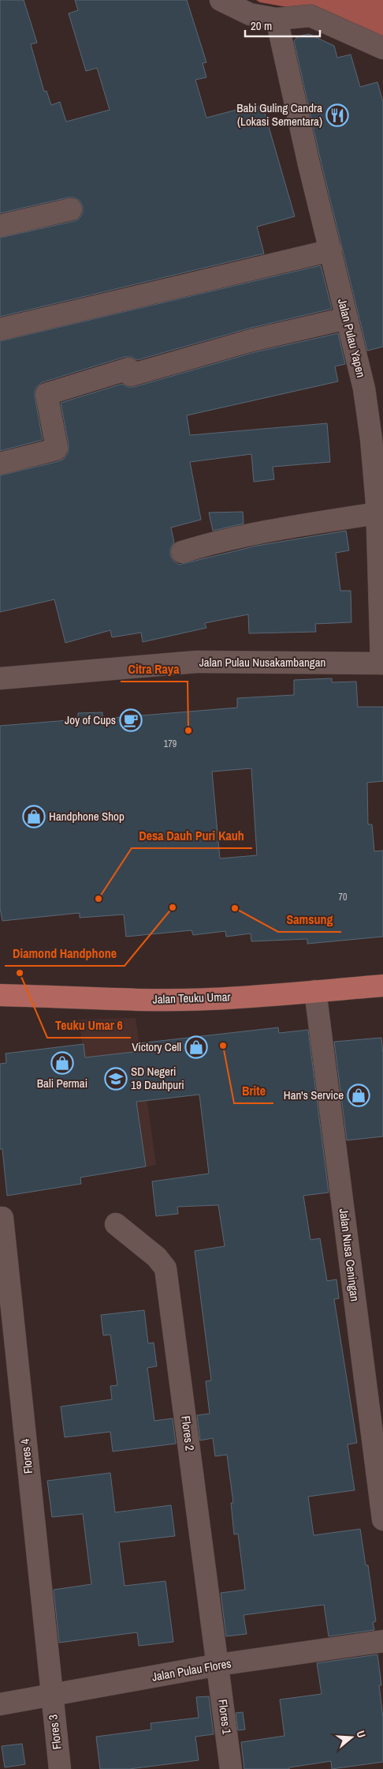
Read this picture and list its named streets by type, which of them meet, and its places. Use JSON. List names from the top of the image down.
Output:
{
  "streets": {
    "main road": ["Jalan Teuku Umar"],
    "street": [
      "Jalan Pulau Yapen",
      "Jalan Pulau Nusakambangan",
      "Jalan Nusa Ceningan",
      "Flores 2",
      "Flores 4",
      "Jalan Pulau Flores",
      "Flores 1",
      "Flores 3"
    ]
  },
  "crossings": [
    ["Jalan Pulau Yapen", "Jalan Pulau Nusakambangan"],
    ["Jalan Teuku Umar", "Jalan Nusa Ceningan"],
    ["Flores 2", "Jalan Pulau Flores"],
    ["Flores 2", "Flores 1"],
    ["Flores 4", "Jalan Pulau Flores"],
    ["Flores 4", "Flores 3"],
    ["Jalan Pulau Flores", "Flores 1"],
    ["Jalan Pulau Flores", "Flores 3"]
  ],
  "places": {
    "restaurant": ["Babi Guling Candra (Lokasi Sementara)"],
    "cafe": ["Joy of Cups"],
    "other": [
      "Citra Raya",
      "Desa Dauh Puri Kauh",
      "Diamond Handphone",
      "Samsung",
      "Teuku Umar 6",
      "Brite"
    ],
    "shop": [
      "Handphone Shop",
      "Victory Cell",
      "Bali Permai",
      "Han's Service"
    ],
    "school or university": ["SD Negeri 19 Dauhpuri"]
  },
  "house_numbers": ["179", "70"],
  "scale_bar": "20 m",
  "north": "right"
}
